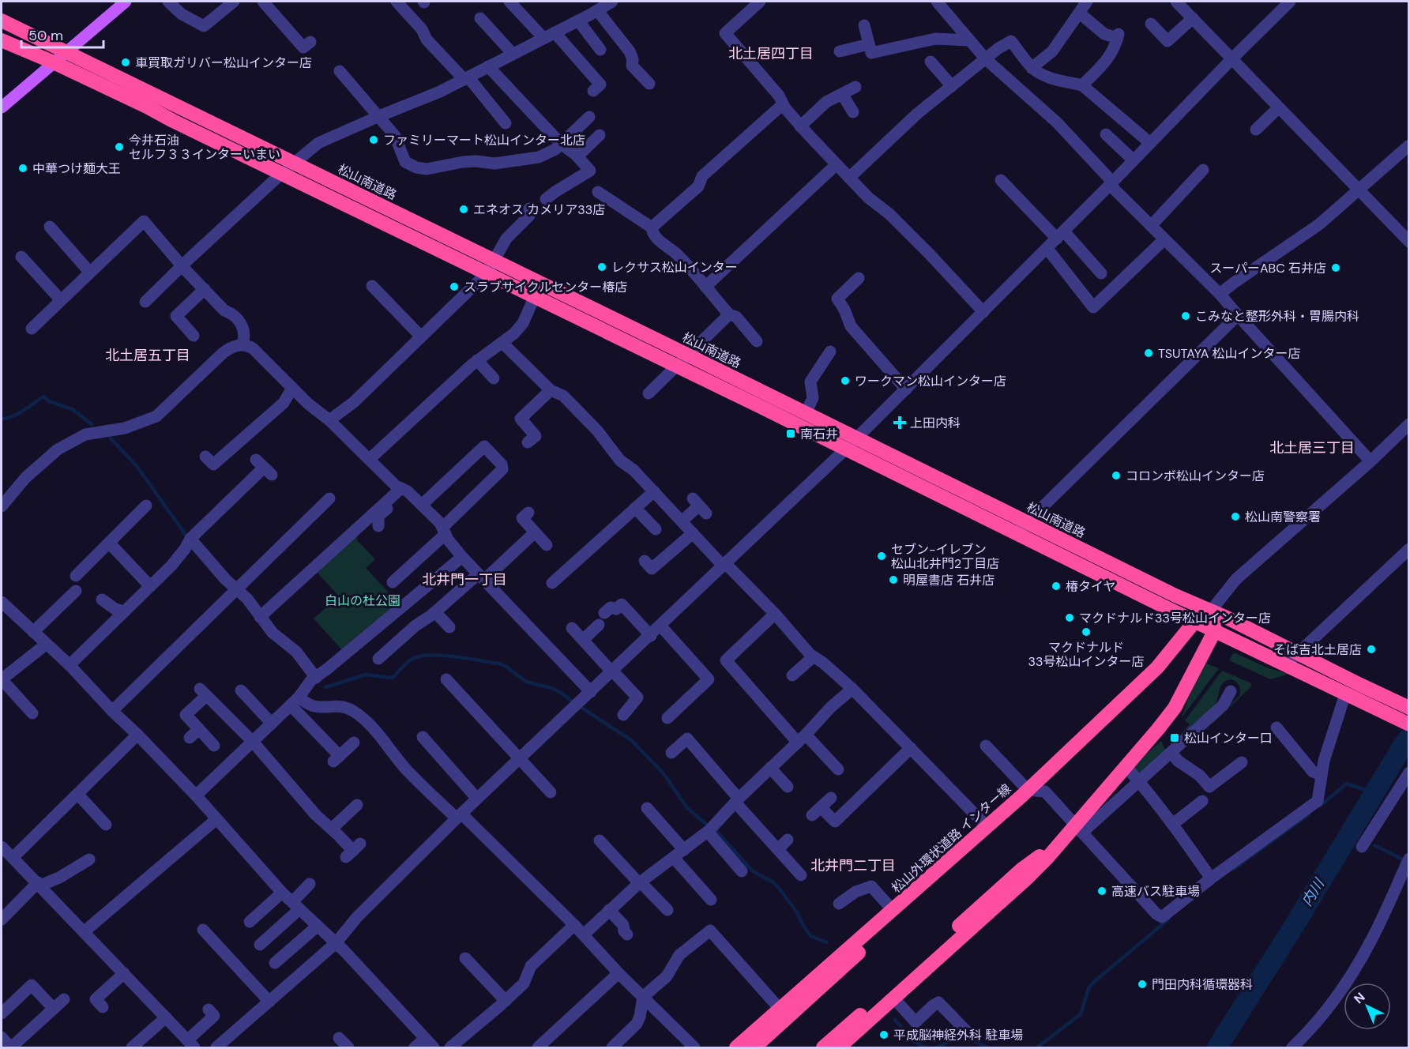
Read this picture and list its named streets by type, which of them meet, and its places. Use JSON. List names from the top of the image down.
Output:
{
  "streets": {
    "highway": ["松山南道路", "松山外環状道路 インター線"]
  },
  "crossings": [
    ["松山南道路", "松山外環状道路 インター線"]
  ],
  "districts": [
    "北土居四丁目",
    "北土居五丁目",
    "北土居三丁目",
    "北井門一丁目",
    "北井門二丁目"
  ],
  "water": ["内川"],
  "parks": ["白山の杜公園"],
  "places": {
    "other": [
      "車買取ガリバー松山インター店",
      "ファミリーマート松山インター北店",
      "今井石油 セルフ３３インターいまい",
      "中華つけ麺大王",
      "エネオス カメリア33店",
      "レクサス松山インター",
      "スーパーABC 石井店",
      "スラブサイクルセンター椿店",
      "こみなと整形外科・胃腸内科",
      "TSUTAYA 松山インター店",
      "ワークマン松山インター店",
      "コロンボ松山インター店",
      "松山南警察署",
      "セブン-イレブン 松山北井門2丁目店",
      "明屋書店 石井店",
      "椿タイヤ",
      "マクドナルド33号松山インター店",
      "マクドナルド 33号松山インター店",
      "そば吉北土居店",
      "高速バス駐車場",
      "門田内科循環器科",
      "平成脳神経外科 駐車場"
    ],
    "health": ["上田内科"],
    "transit": ["南石井", "松山インター口"]
  },
  "scale_bar": "50 m",
  "north": "top left"
}
